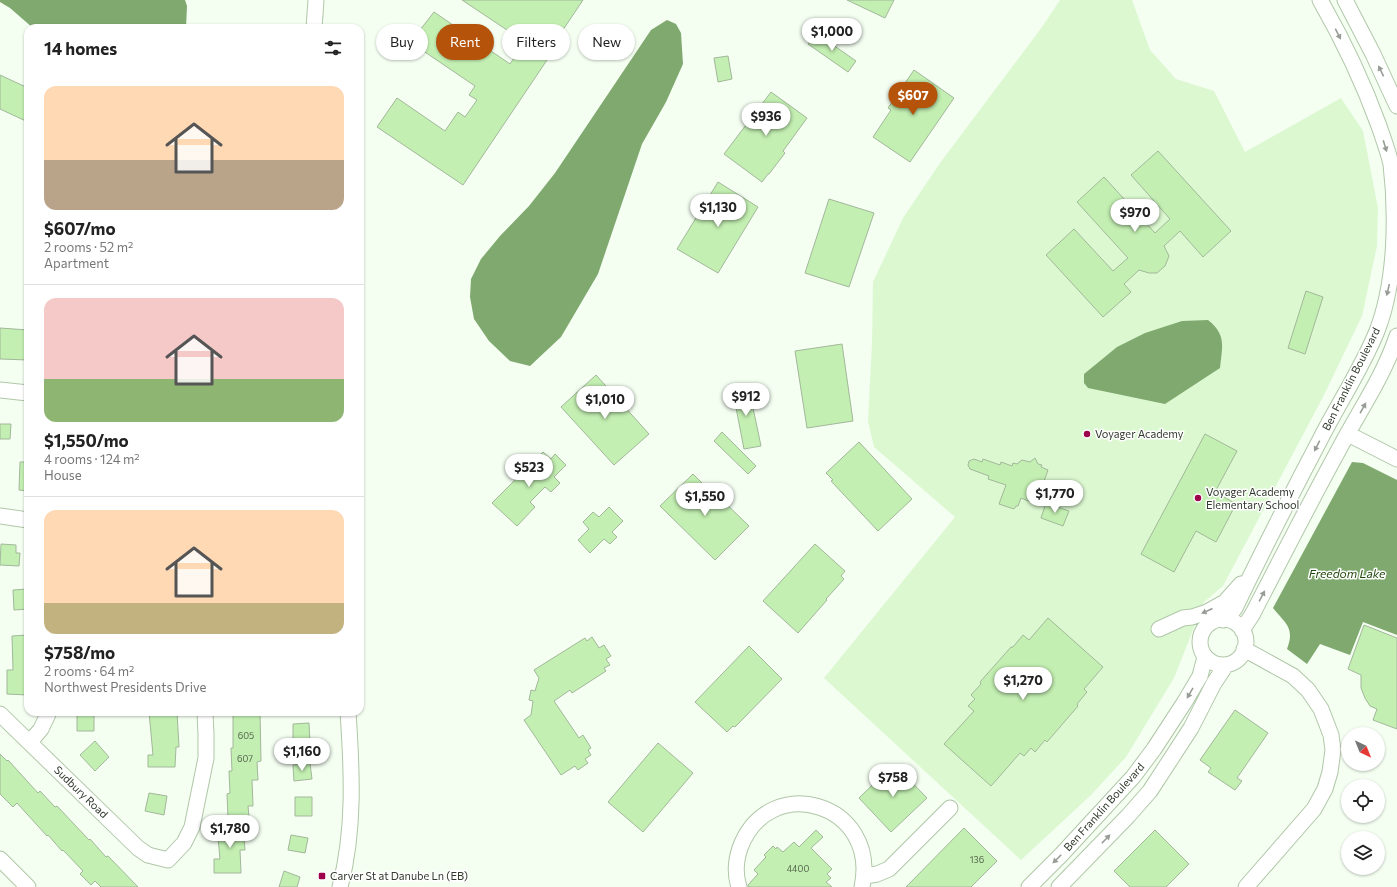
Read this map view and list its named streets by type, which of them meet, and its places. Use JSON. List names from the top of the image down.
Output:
{
  "streets": {
    "street": ["Ben Franklin Boulevard", "Sudbury Road"]
  },
  "water": ["Freedom Lake"],
  "places": {
    "other": ["Voyager Academy", "Voyager Academy Elementary School"],
    "transit": ["Carver St at Danube Ln (EB)"]
  },
  "house_numbers": [
    "605",
    "607",
    "136",
    "4400"
  ],
  "north": "bottom right",
  "page": {
    "price": [
      "$1,000",
      "$607",
      "$936",
      "$1,130",
      "$970",
      "$912",
      "$1,010",
      "$523",
      "$1,770",
      "$1,550",
      "$1,270",
      "$1,160",
      "$758",
      "$1,780"
    ],
    "chip": [
      "Buy",
      "Rent",
      "Filters",
      "New"
    ],
    "heading": "14 homes",
    "list": [
      {
        "name": "$607/mo",
        "note": "2 rooms · 52 m² · Apartment"
      },
      {
        "name": "$1,550/mo",
        "note": "4 rooms · 124 m² · House"
      },
      {
        "name": "$758/mo",
        "note": "2 rooms · 64 m² · Northwest Presidents Drive"
      }
    ]
  }
}
